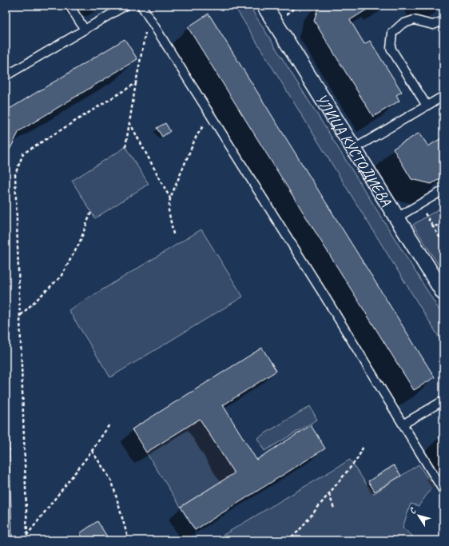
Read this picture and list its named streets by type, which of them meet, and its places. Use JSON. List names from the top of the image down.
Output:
{
  "streets": {
    "street": ["УЛИЦА КУСТОДИЕВА"]
  },
  "north": "top left"
}
